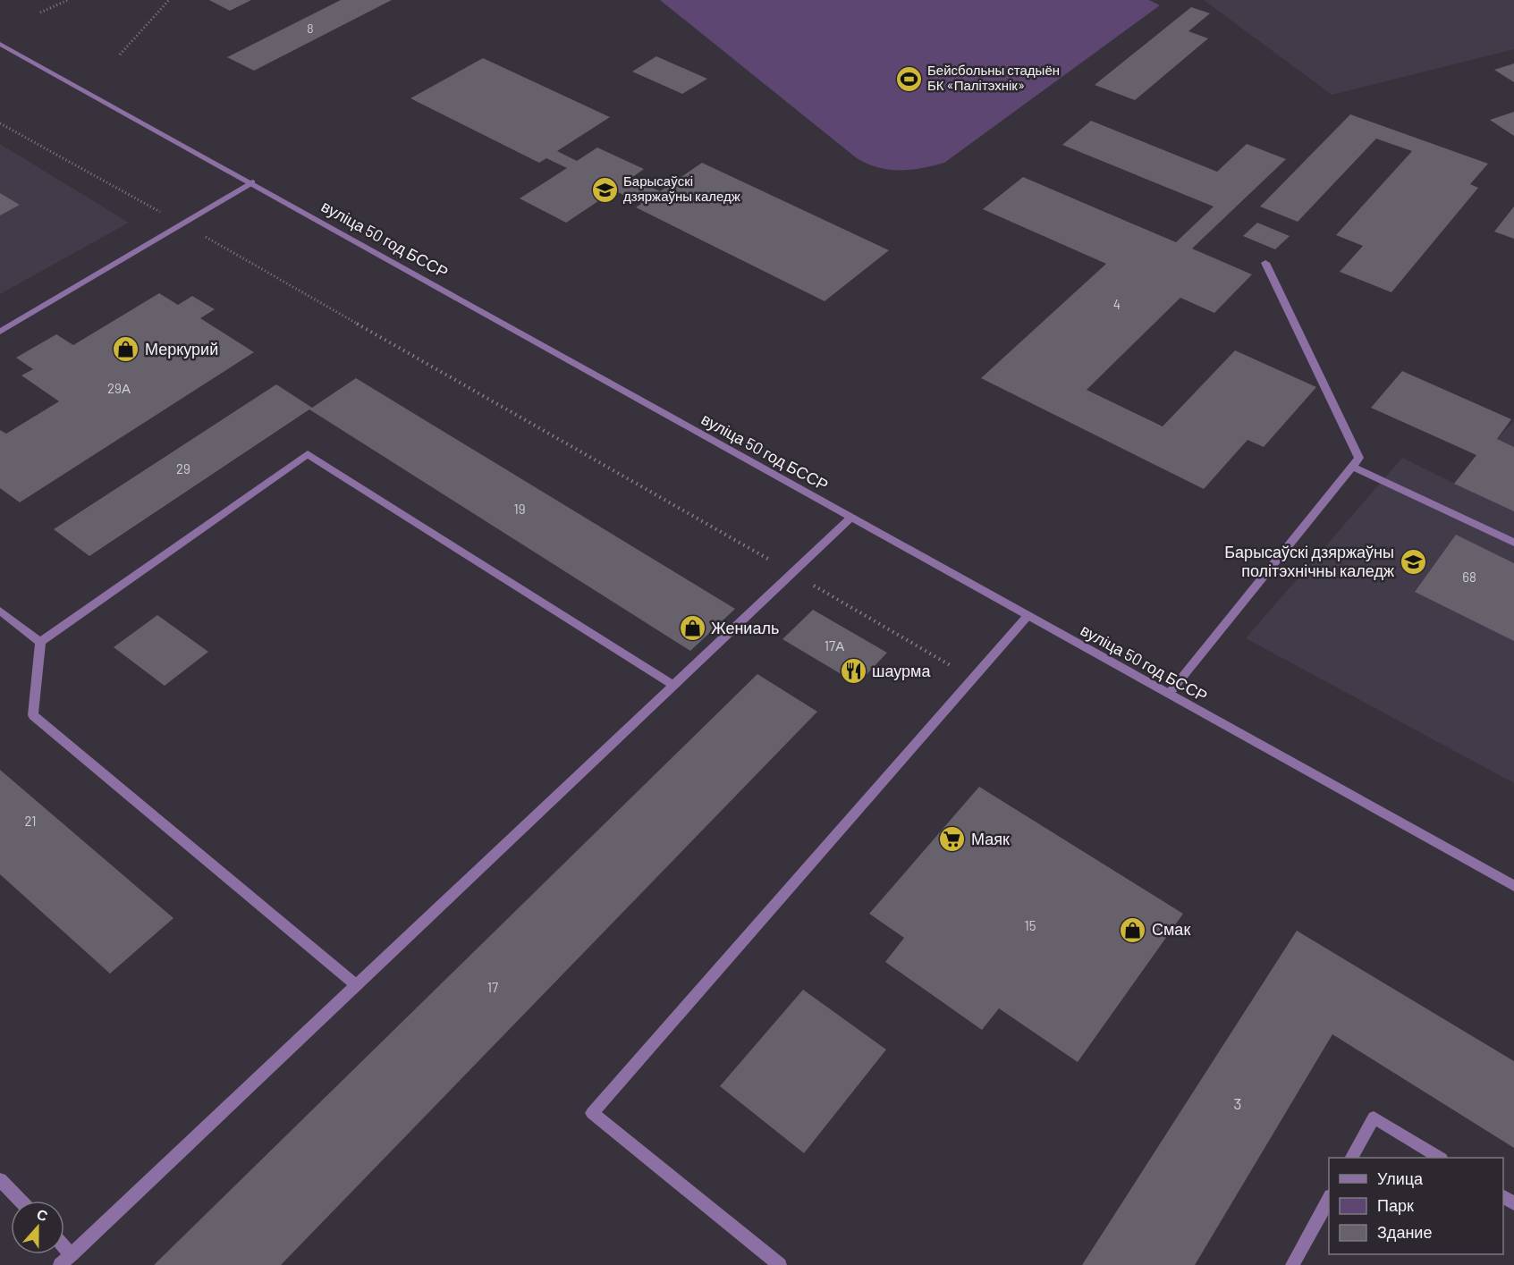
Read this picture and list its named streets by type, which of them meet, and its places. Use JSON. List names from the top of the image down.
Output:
{
  "streets": {
    "street": ["вуліца 50 год БССР"]
  },
  "places": {
    "sports": ["Бейсбольны стадыён БК «Палітэхнік»"],
    "school or university": ["Барысаўскі дзяржаўны каледж", "Барысаўскі дзяржаўны політэхнічны каледж"],
    "shop": ["Меркурий", "Жениаль", "Смак"],
    "restaurant": ["шаурма"],
    "supermarket": ["Маяк"]
  },
  "house_numbers": [
    "8",
    "4",
    "29А",
    "29",
    "19",
    "68",
    "17А",
    "21",
    "15",
    "17",
    "3"
  ],
  "legend": ["Улица", "Парк", "Здание"],
  "north": "top"
}
